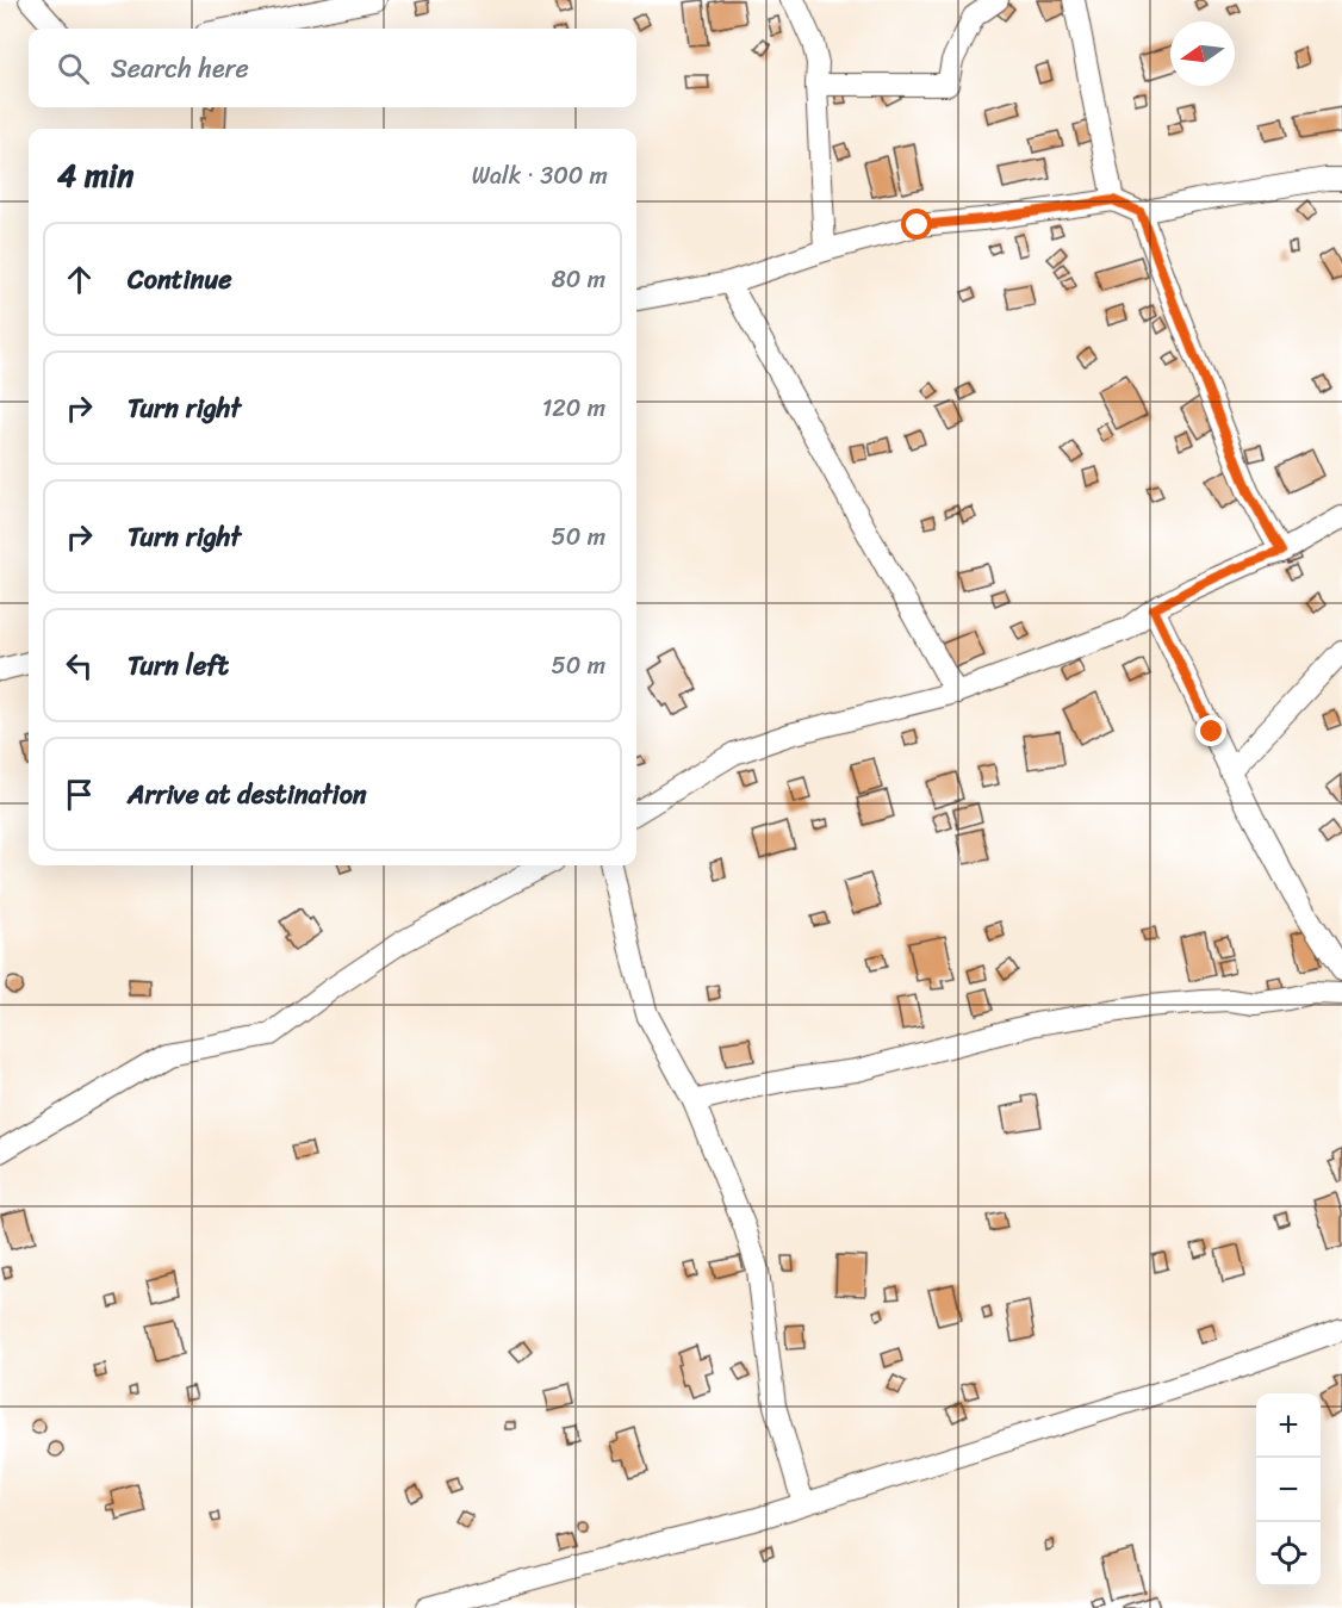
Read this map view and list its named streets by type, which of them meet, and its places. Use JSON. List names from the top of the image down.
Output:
{
  "north": "left",
  "page": {
    "search": "Search here",
    "heading": ["4 min", "Walk · 300 m"],
    "list": [
      ["Continue", "80 m"],
      ["Turn right", "120 m"],
      ["Turn right", "50 m"],
      ["Turn left", "50 m"],
      "Arrive at destination"
    ],
    "map_buttons": ["+", "−"]
  }
}
